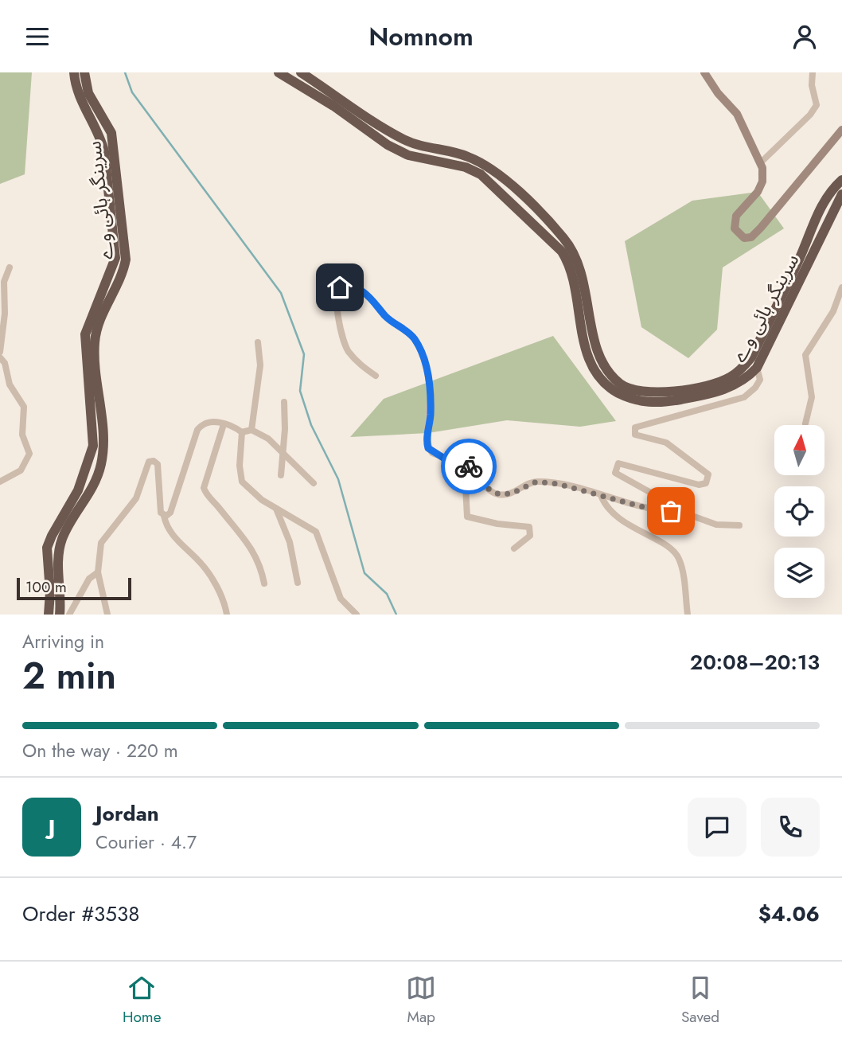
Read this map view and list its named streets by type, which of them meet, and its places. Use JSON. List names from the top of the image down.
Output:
{
  "streets": {
    "highway": ["سرینگر ہائی وے"]
  },
  "scale_bar": "100 m",
  "north": "top",
  "page": {
    "header": "Nomnom",
    "scale": "100 m",
    "heading": ["2 min", "Arriving in", "20:08–20:13"],
    "panel": [
      "Jordan",
      "Courier · 4.7",
      "Order #3538",
      "$4.06"
    ],
    "bar": "On the way · 220 m",
    "round": "J",
    "tabs": ["Home", "Map", "Saved"]
  }
}
